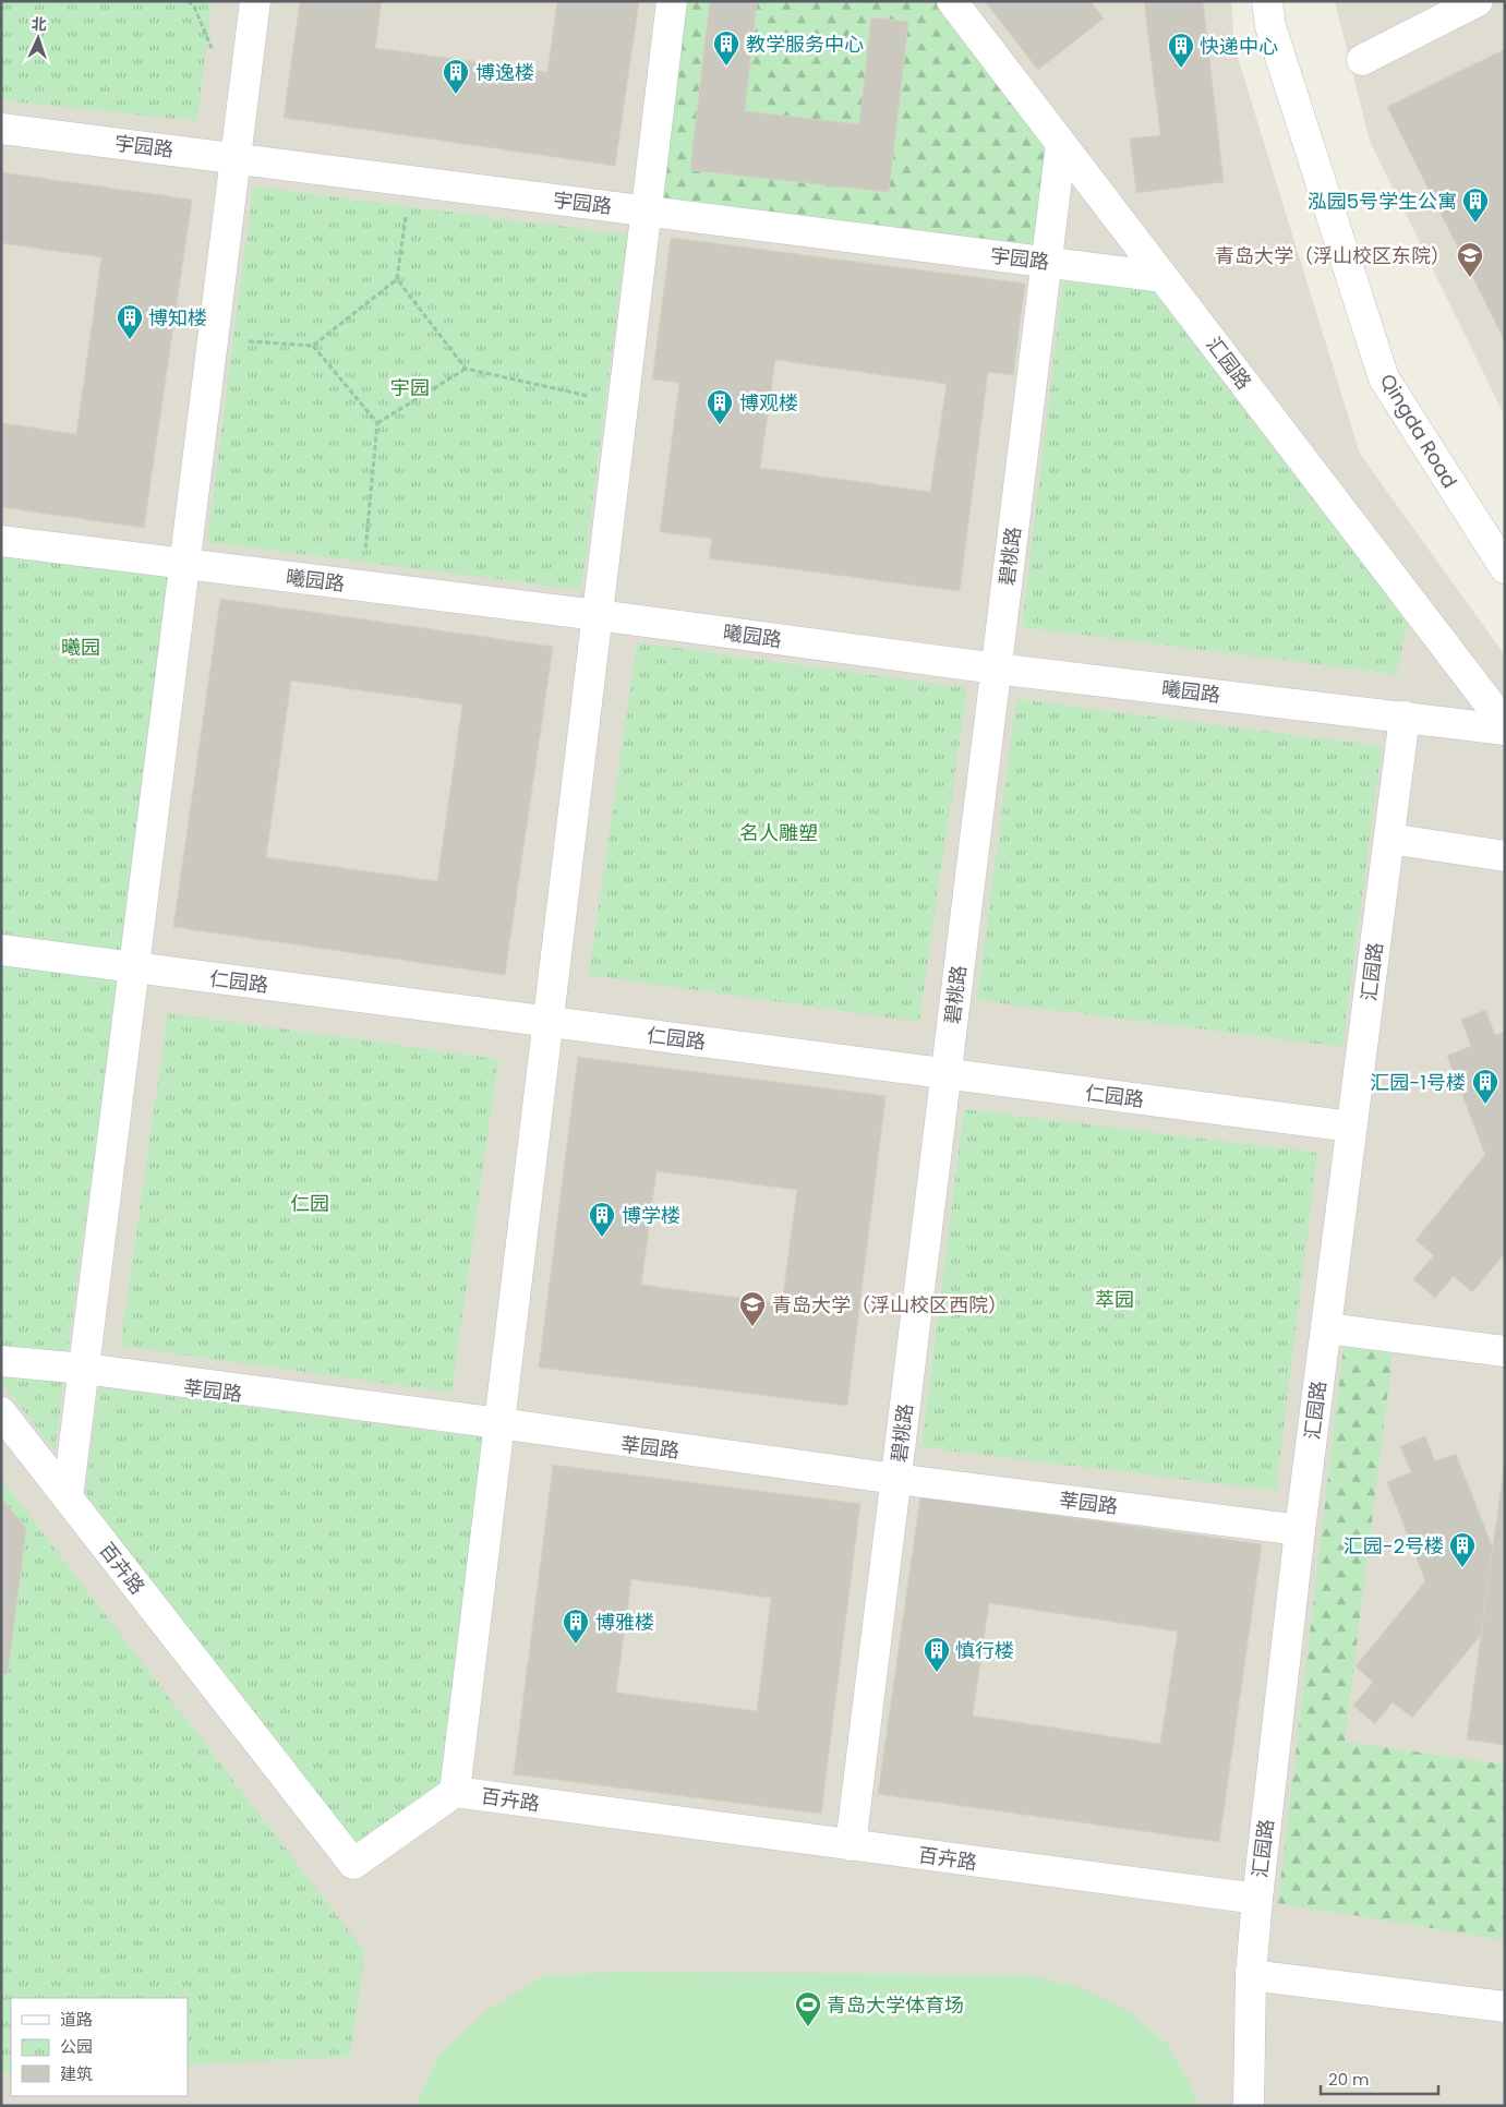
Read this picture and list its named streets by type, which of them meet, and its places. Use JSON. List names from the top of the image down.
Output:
{
  "streets": {
    "street": [
      "宇园路",
      "汇园路",
      "Qingda Road",
      "碧桃路",
      "曦园路",
      "仁园路",
      "莘园路",
      "百卉路"
    ]
  },
  "crossings": [
    ["宇园路", "汇园路"],
    ["宇园路", "碧桃路"],
    ["汇园路", "碧桃路"],
    ["汇园路", "曦园路"],
    ["汇园路", "仁园路"],
    ["汇园路", "莘园路"],
    ["汇园路", "百卉路"],
    ["碧桃路", "曦园路"],
    ["碧桃路", "仁园路"],
    ["碧桃路", "莘园路"],
    ["碧桃路", "百卉路"]
  ],
  "parks": [
    "宇园",
    "曦园",
    "名人雕塑",
    "仁园",
    "萃园"
  ],
  "places": {
    "building": [
      "教学服务中心",
      "快递中心",
      "博逸楼",
      "泓园5号学生公寓",
      "博知楼",
      "博观楼",
      "汇园-1号楼",
      "博学楼",
      "汇园-2号楼",
      "博雅楼",
      "慎行楼"
    ],
    "school or university": ["青岛大学（浮山校区东院）", "青岛大学（浮山校区西院）"],
    "sports": ["青岛大学体育场"]
  },
  "legend": ["道路", "公园", "建筑"],
  "scale_bar": "20 m",
  "north": "top"
}
